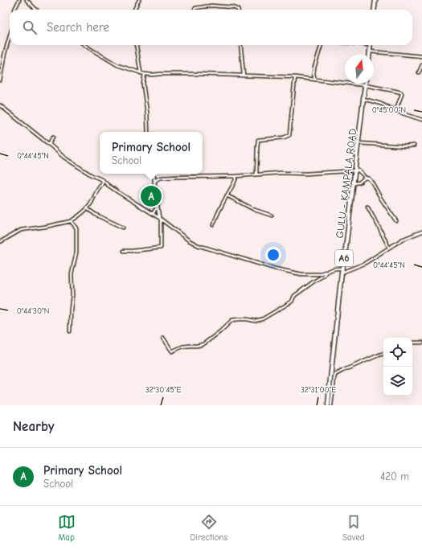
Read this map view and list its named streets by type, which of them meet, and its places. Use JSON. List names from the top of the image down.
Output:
{
  "streets": {
    "main road": ["GULU - KAMPALA ROAD", "A6"]
  },
  "north": "top",
  "page": {
    "search": "Search here",
    "popup": ["Primary School", "School"],
    "pins": "A",
    "heading": "Nearby",
    "list": [
      {
        "mark": "A",
        "name": "Primary School",
        "note": "School",
        "value": "420 m"
      }
    ],
    "nav": ["Map", "Directions", "Saved"]
  },
  "coordinates": [
    "0°45'00\"N",
    "0°44'45\"N",
    "0°44'30\"N",
    "32°30'45\"E",
    "32°31'00\"E"
  ]
}
